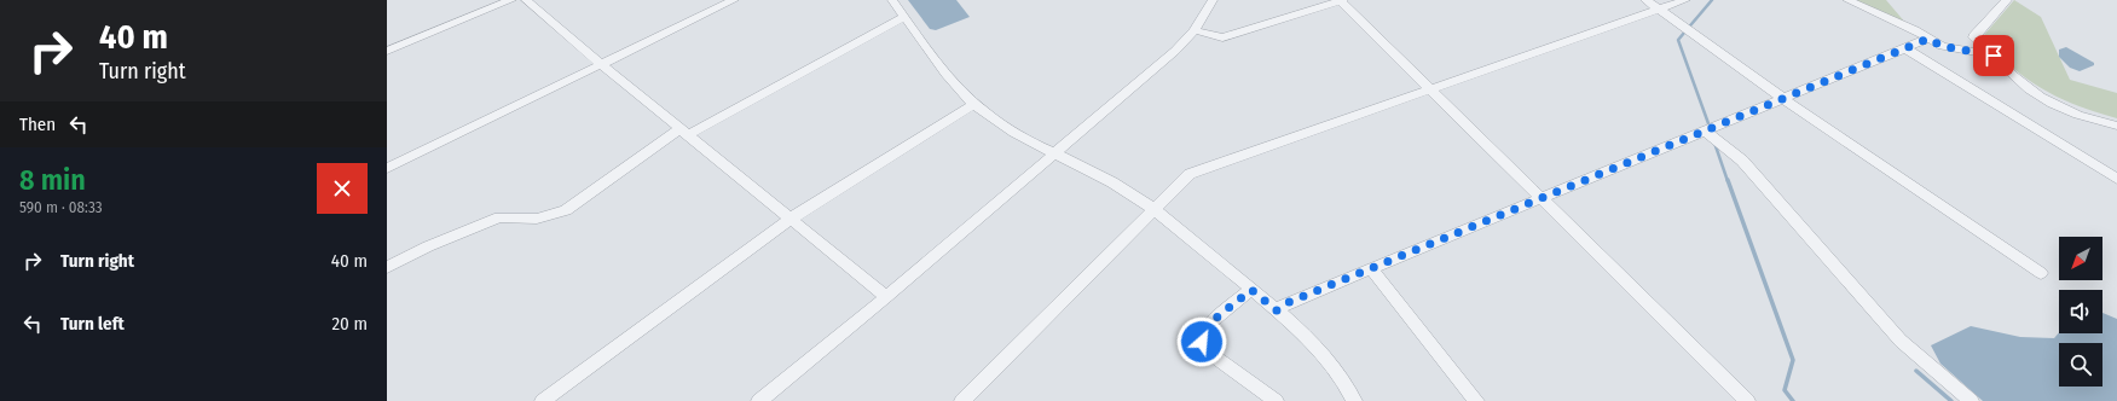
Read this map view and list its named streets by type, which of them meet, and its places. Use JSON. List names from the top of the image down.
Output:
{
  "north": "bottom left",
  "page": {
    "turn": ["40 m", "Turn right"],
    "then": "Then",
    "heading": ["8 min", "590 m · 08:33"],
    "list": [
      {
        "name": "Turn right",
        "value": "40 m"
      },
      {
        "name": "Turn left",
        "value": "20 m"
      }
    ]
  }
}
